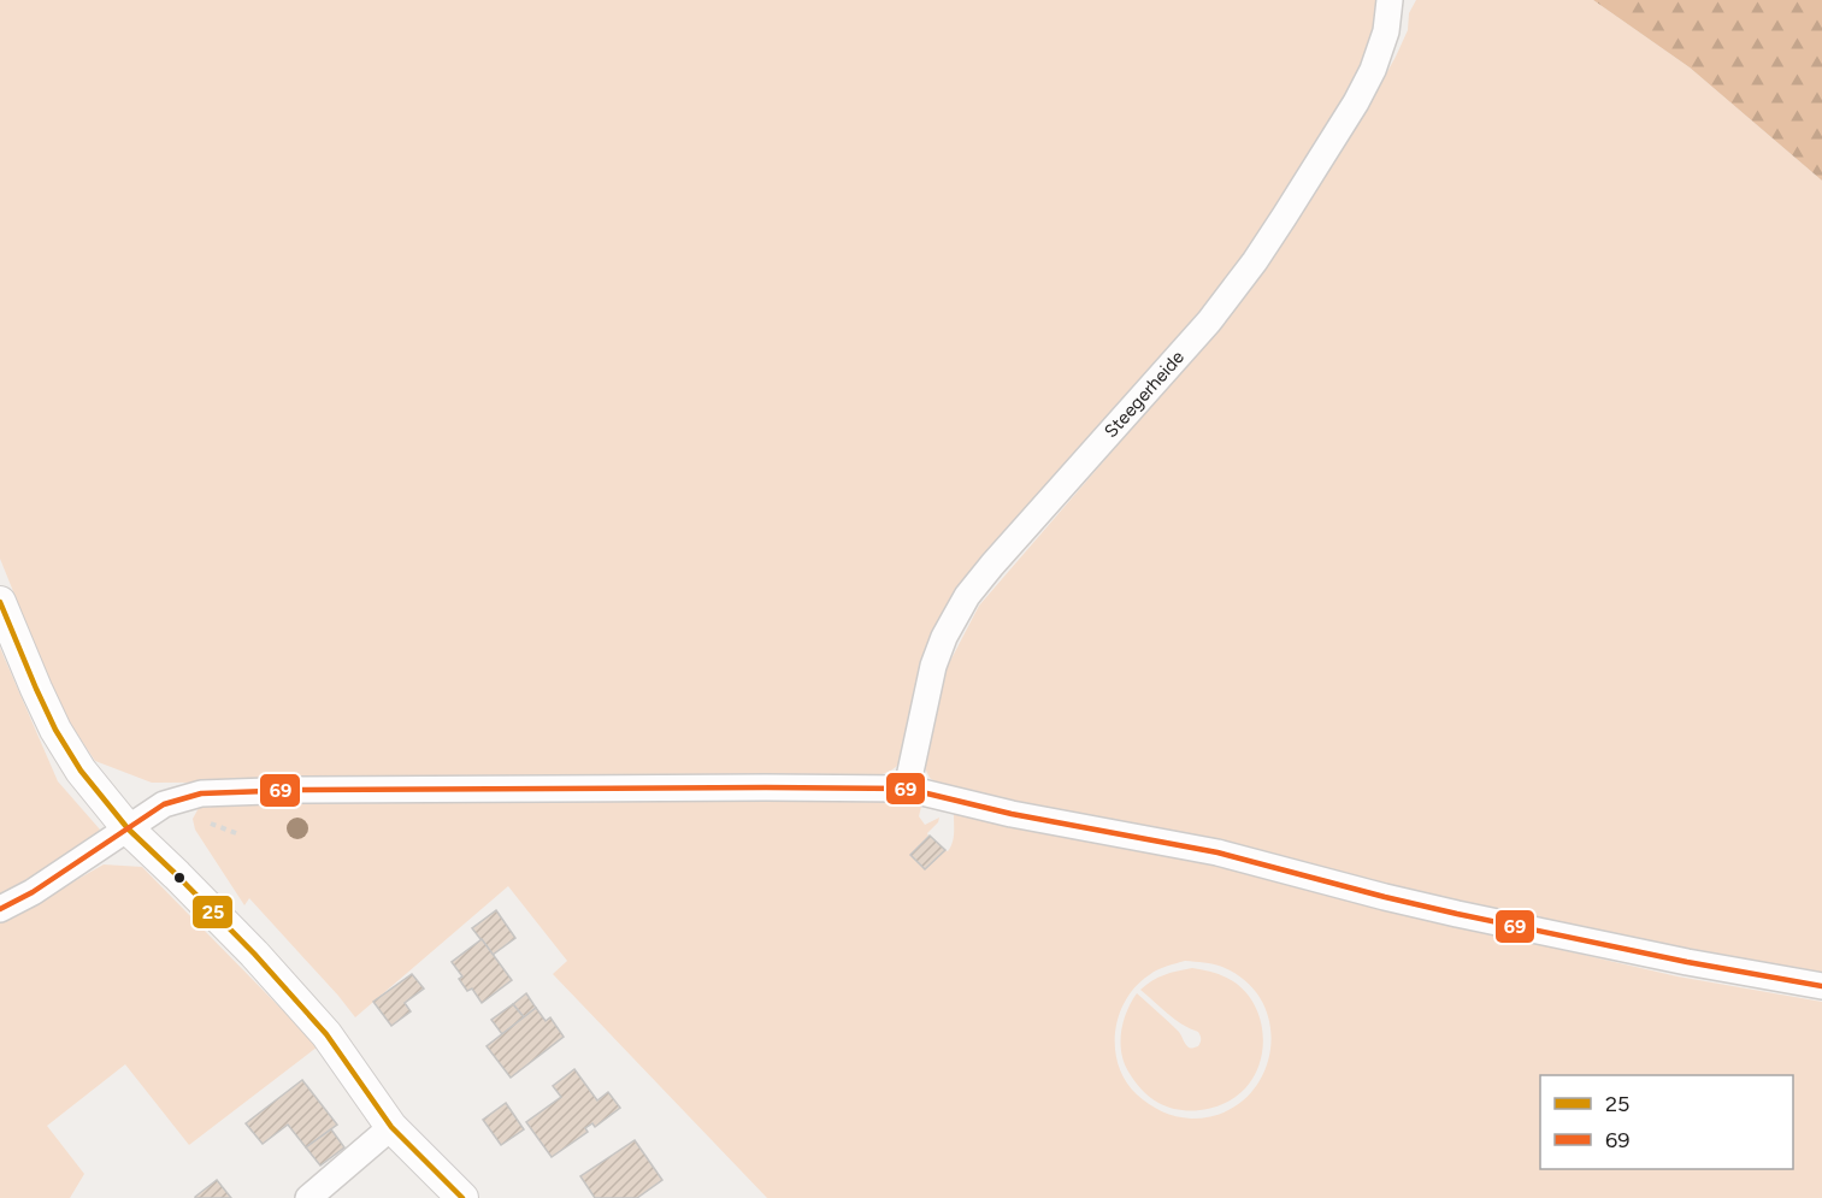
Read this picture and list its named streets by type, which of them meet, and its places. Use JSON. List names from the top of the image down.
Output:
{
  "streets": {
    "street": ["Steegerheide"]
  },
  "lines": ["transit line 25", "transit line 69"],
  "legend": ["25", "69"]
}
